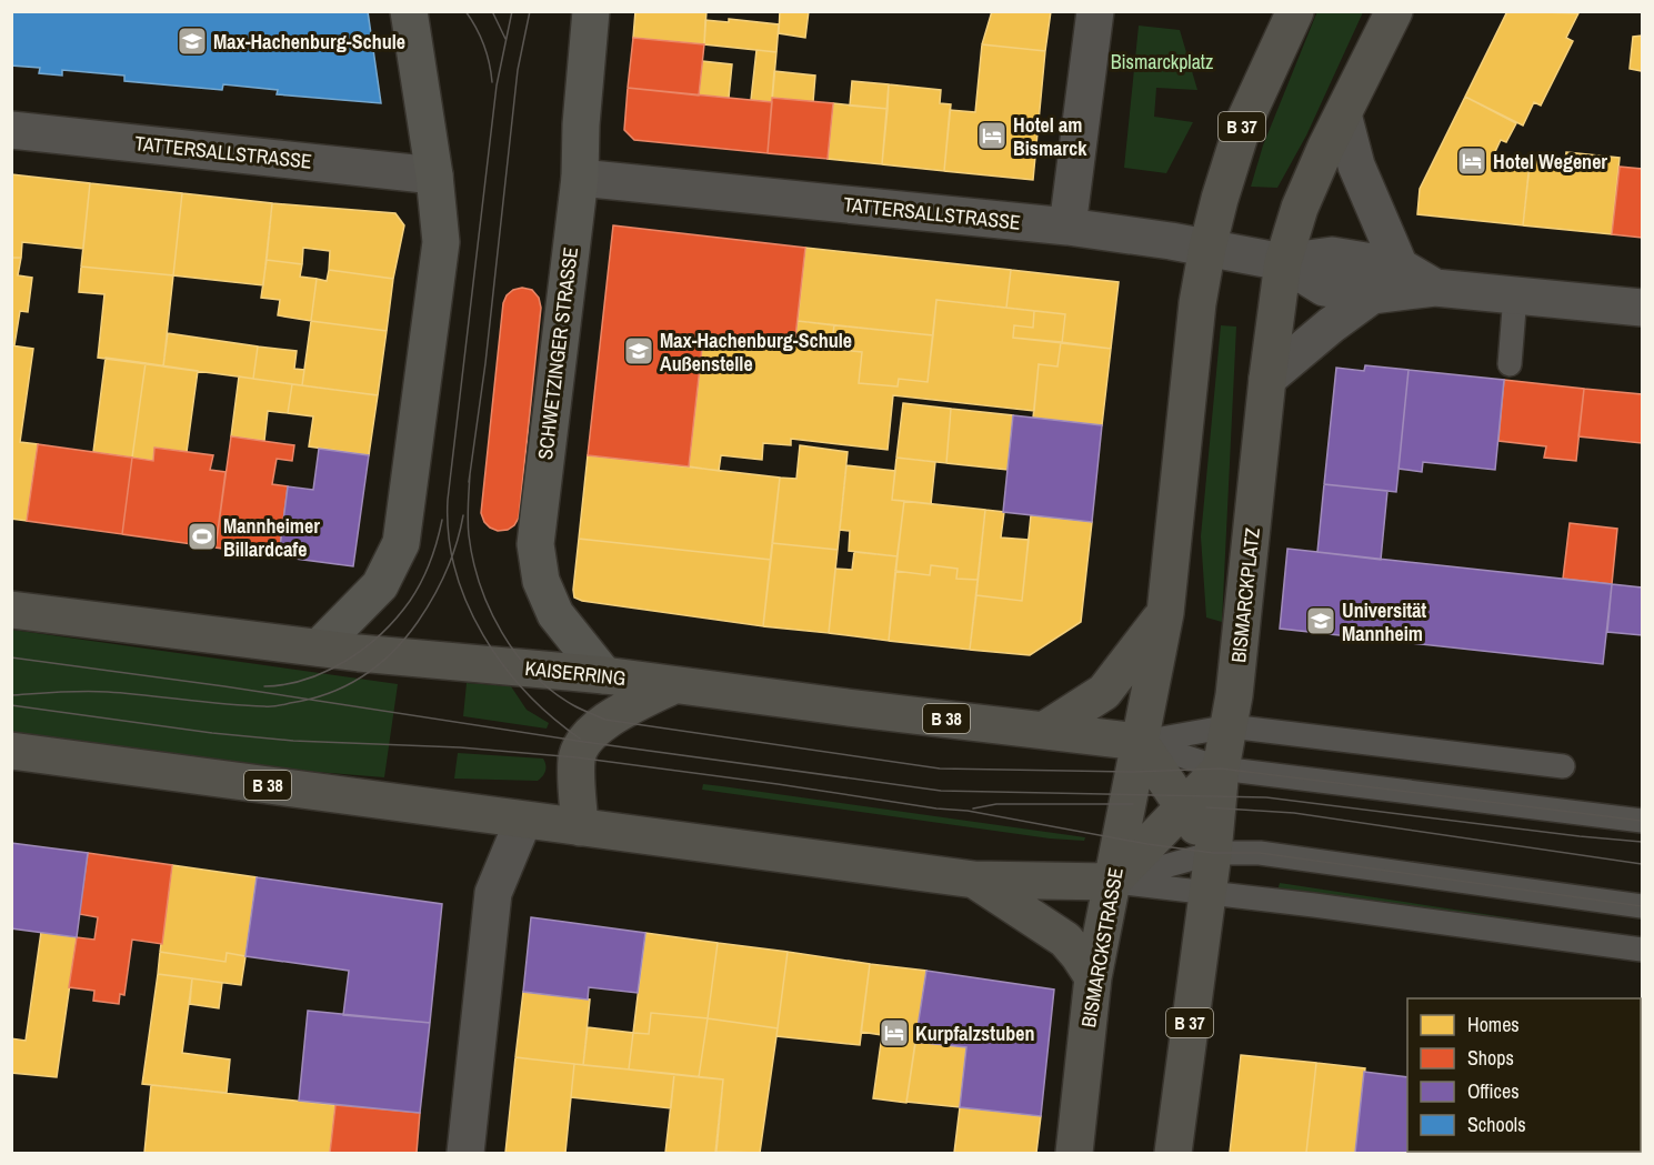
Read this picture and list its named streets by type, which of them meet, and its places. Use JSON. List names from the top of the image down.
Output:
{
  "streets": {
    "main road": [
      "B 37",
      "BISMARCKPLATZ",
      "KAISERRING",
      "B 38",
      "BISMARCKSTRASSE"
    ],
    "street": ["TATTERSALLSTRASSE", "SCHWETZINGER STRASSE"]
  },
  "crossings": [
    ["B 37", "TATTERSALLSTRASSE"],
    ["B 37", "BISMARCKPLATZ"],
    ["B 37", "KAISERRING"],
    ["B 37", "BISMARCKSTRASSE"],
    ["TATTERSALLSTRASSE", "SCHWETZINGER STRASSE"],
    ["TATTERSALLSTRASSE", "BISMARCKPLATZ"],
    ["SCHWETZINGER STRASSE", "KAISERRING"],
    ["KAISERRING", "BISMARCKSTRASSE"],
    ["B 38", "BISMARCKSTRASSE"]
  ],
  "parks": ["Bismarckplatz"],
  "places": {
    "school or university": ["Max-Hachenburg-Schule", "Max-Hachenburg-Schule Außenstelle", "Universität Mannheim"],
    "hotel": ["Hotel am Bismarck", "Hotel Wegener", "Kurpfalzstuben"],
    "sports": ["Mannheimer Billardcafe"]
  },
  "legend": [
    "Homes",
    "Shops",
    "Offices",
    "Schools"
  ]
}
